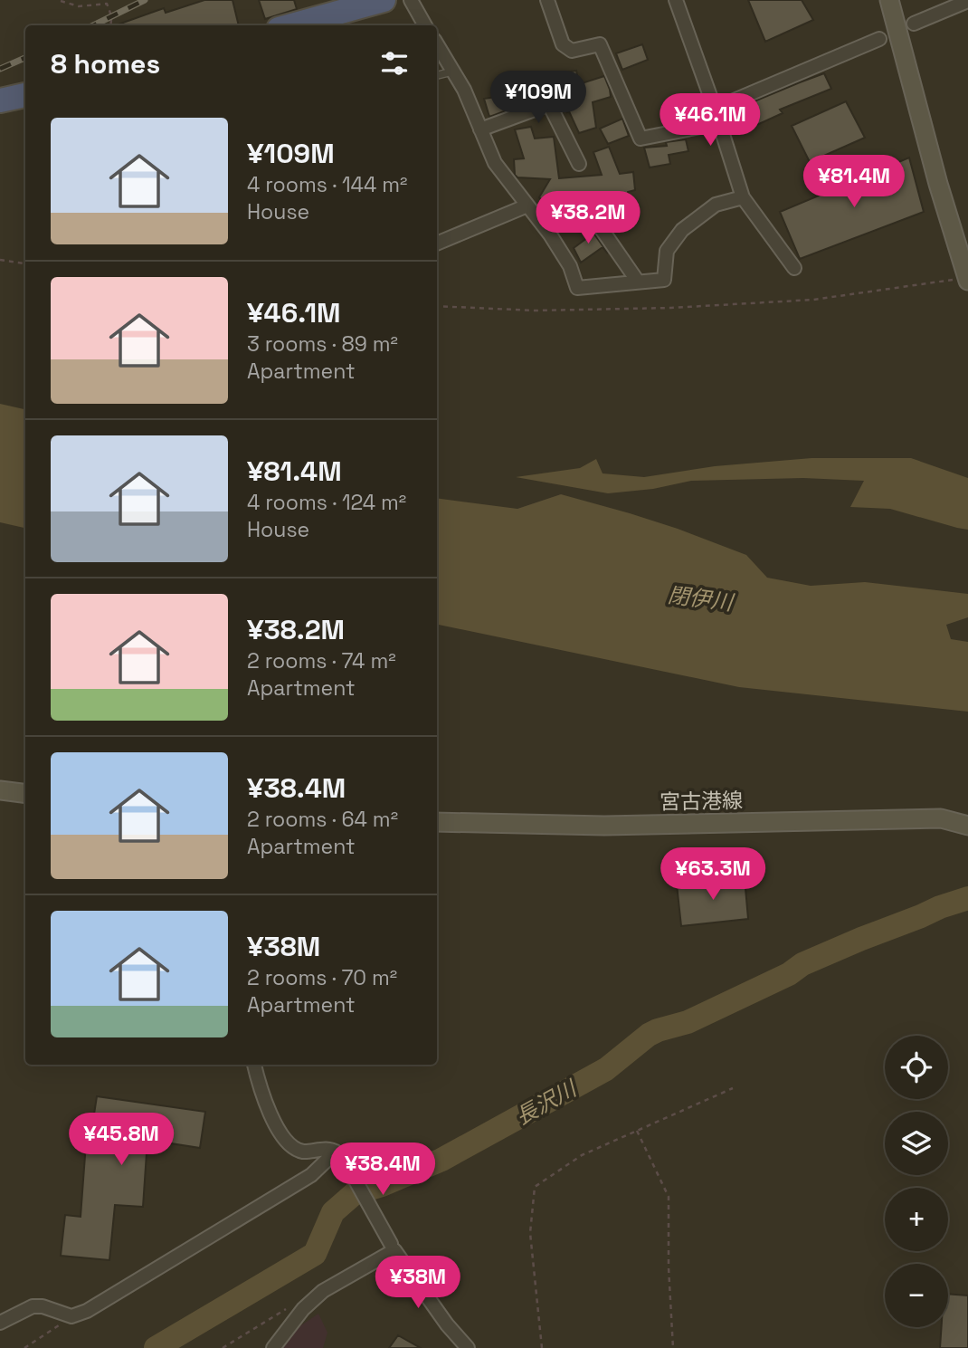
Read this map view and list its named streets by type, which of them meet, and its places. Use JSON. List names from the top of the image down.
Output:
{
  "streets": {
    "main road": ["宮古港線"]
  },
  "water": ["閉伊川", "長沢川"],
  "page": {
    "heading": "8 homes",
    "price": [
      "¥109M",
      "¥46.1M",
      "¥81.4M",
      "¥38.2M",
      "¥63.3M",
      "¥45.8M",
      "¥38.4M",
      "¥38M"
    ],
    "list": [
      {
        "name": "¥109M",
        "note": "4 rooms · 144 m² · House"
      },
      {
        "name": "¥46.1M",
        "note": "3 rooms · 89 m² · Apartment"
      },
      {
        "name": "¥81.4M",
        "note": "4 rooms · 124 m² · House"
      },
      {
        "name": "¥38.2M",
        "note": "2 rooms · 74 m² · Apartment"
      },
      {
        "name": "¥38.4M",
        "note": "2 rooms · 64 m² · Apartment"
      },
      {
        "name": "¥38M",
        "note": "2 rooms · 70 m² · Apartment"
      }
    ],
    "map_buttons": ["+", "−"]
  }
}
